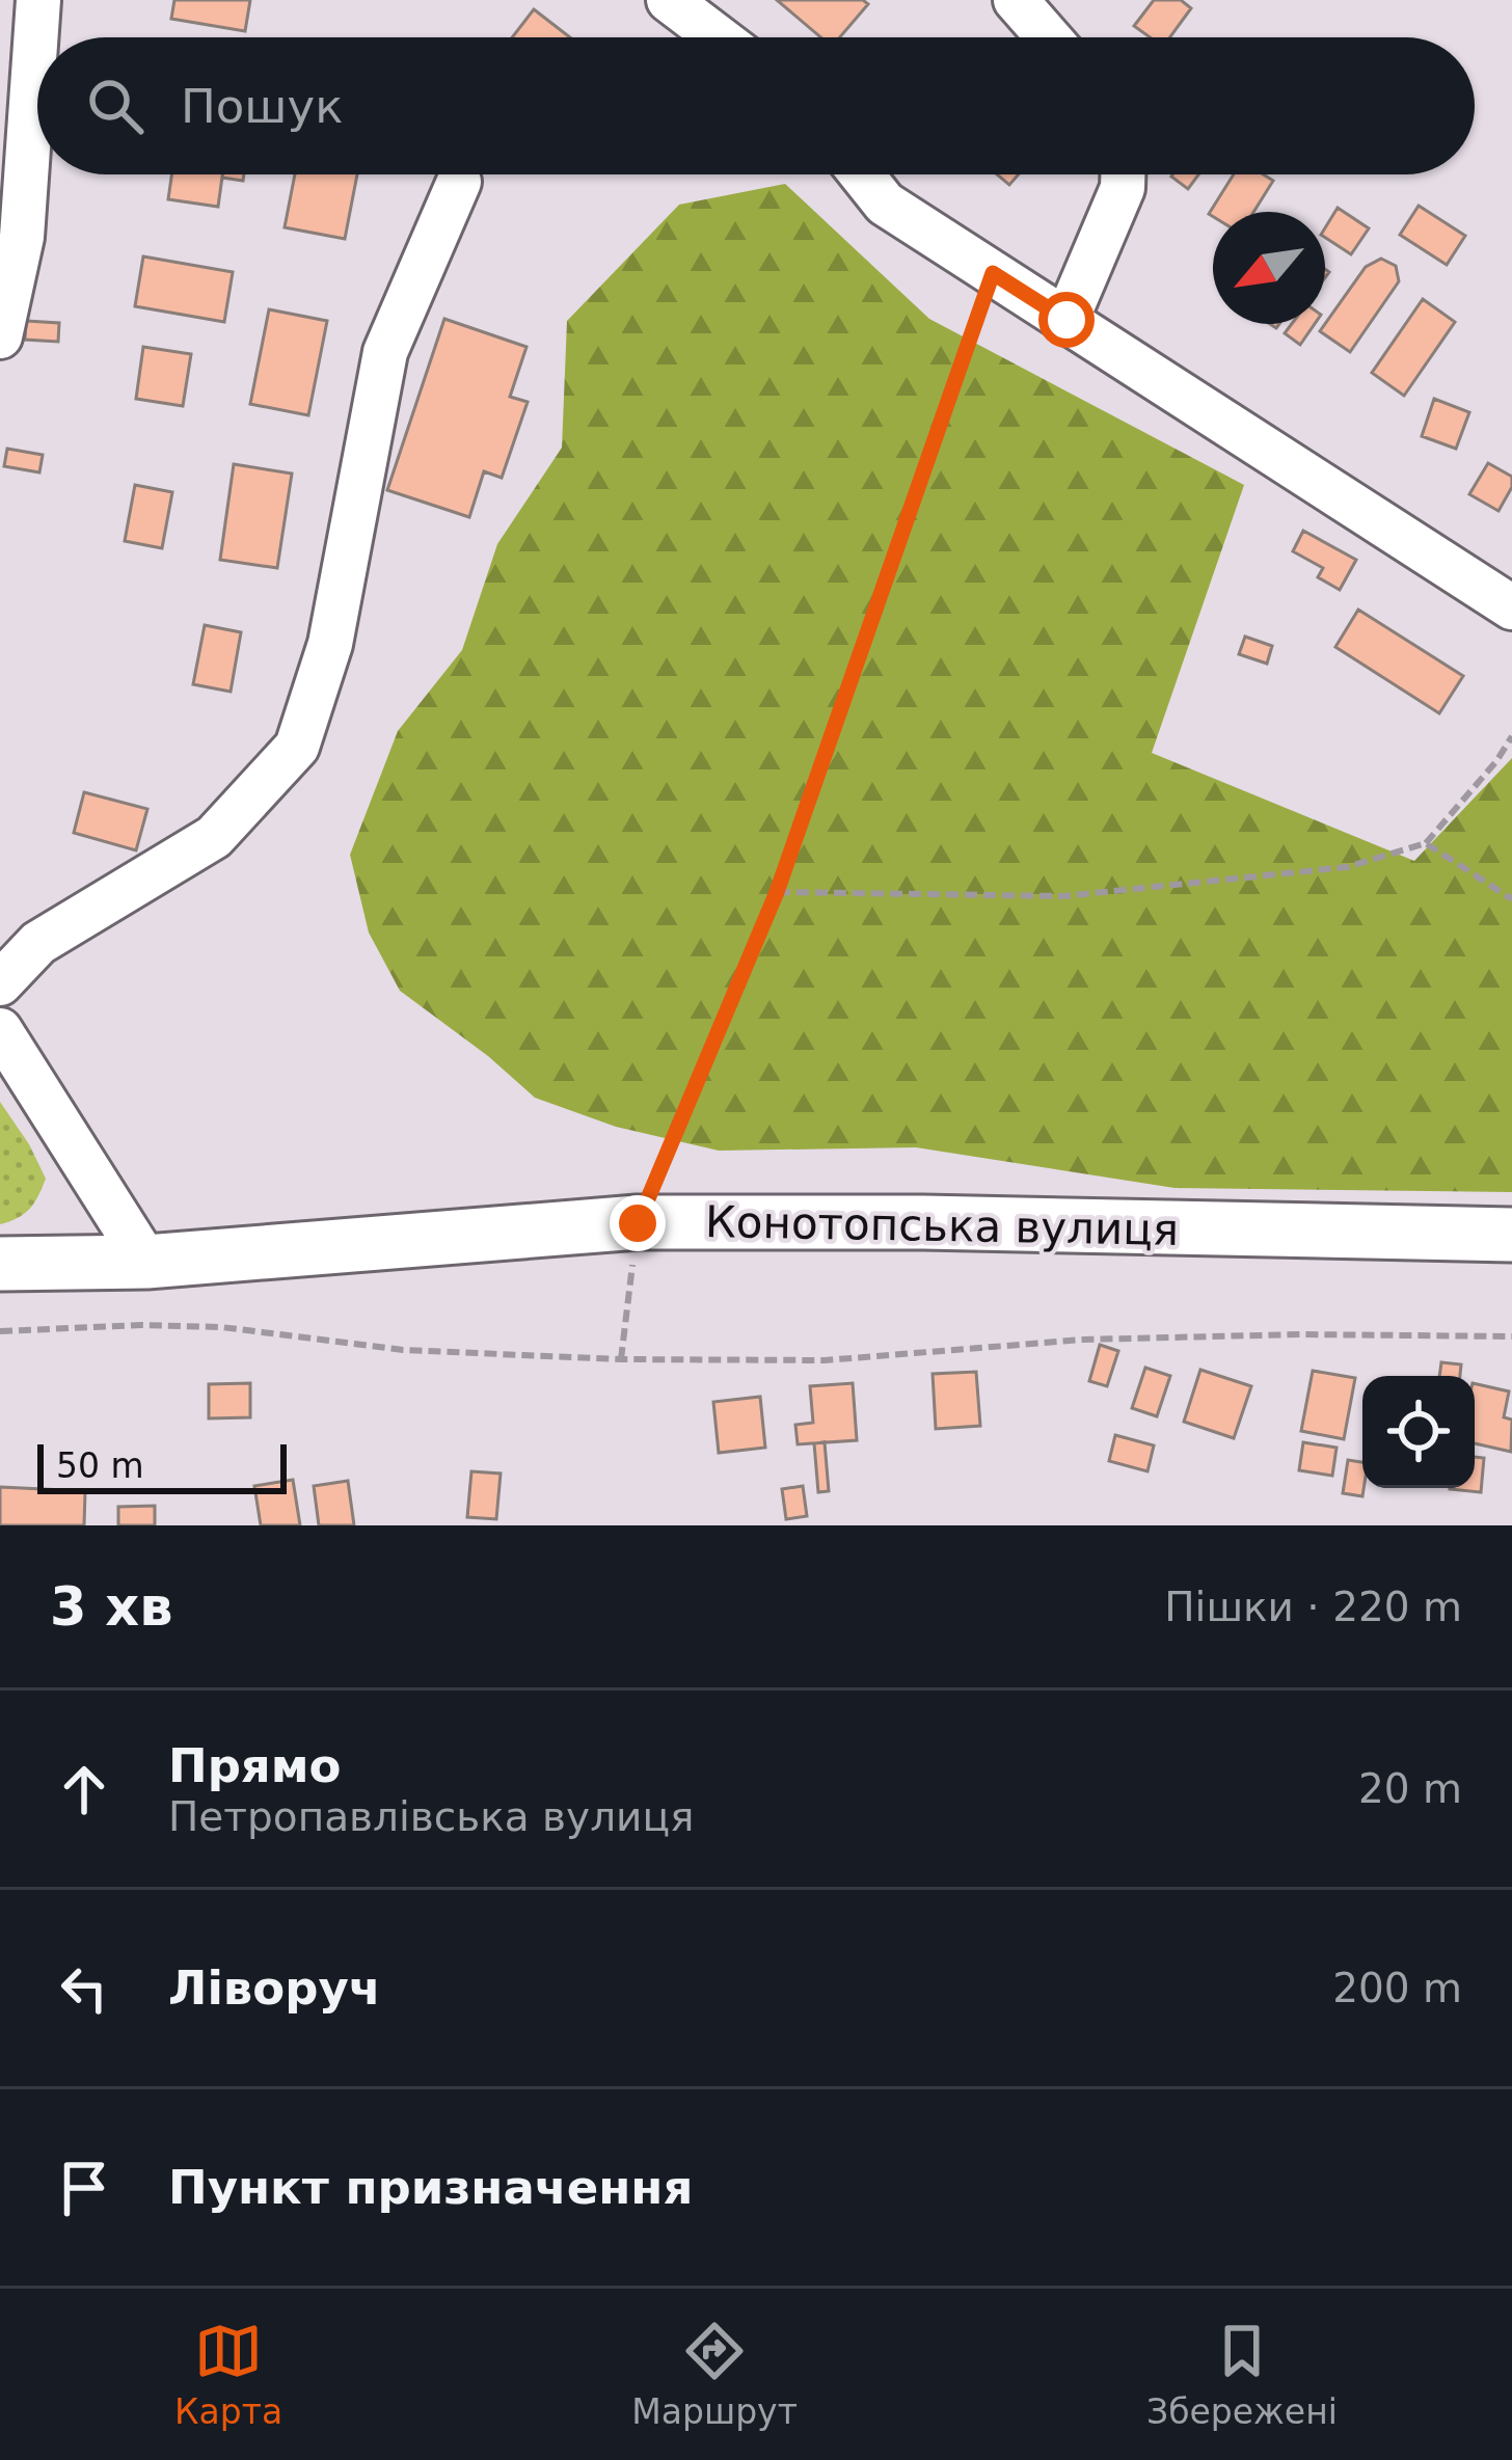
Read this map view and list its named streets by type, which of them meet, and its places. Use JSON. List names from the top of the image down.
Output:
{
  "streets": {
    "main road": ["Конотопська вулиця"]
  },
  "scale_bar": "50 m",
  "north": "bottom left",
  "page": {
    "search": "Пошук",
    "scale": "50 m",
    "heading": ["3 хв", "Пішки · 220 m"],
    "list": [
      ["Прямо", "Петропавлівська вулиця", "20 m"],
      ["Ліворуч", "200 m"],
      "Пункт призначення"
    ],
    "nav": ["Карта", "Маршрут", "Збережені"]
  }
}
